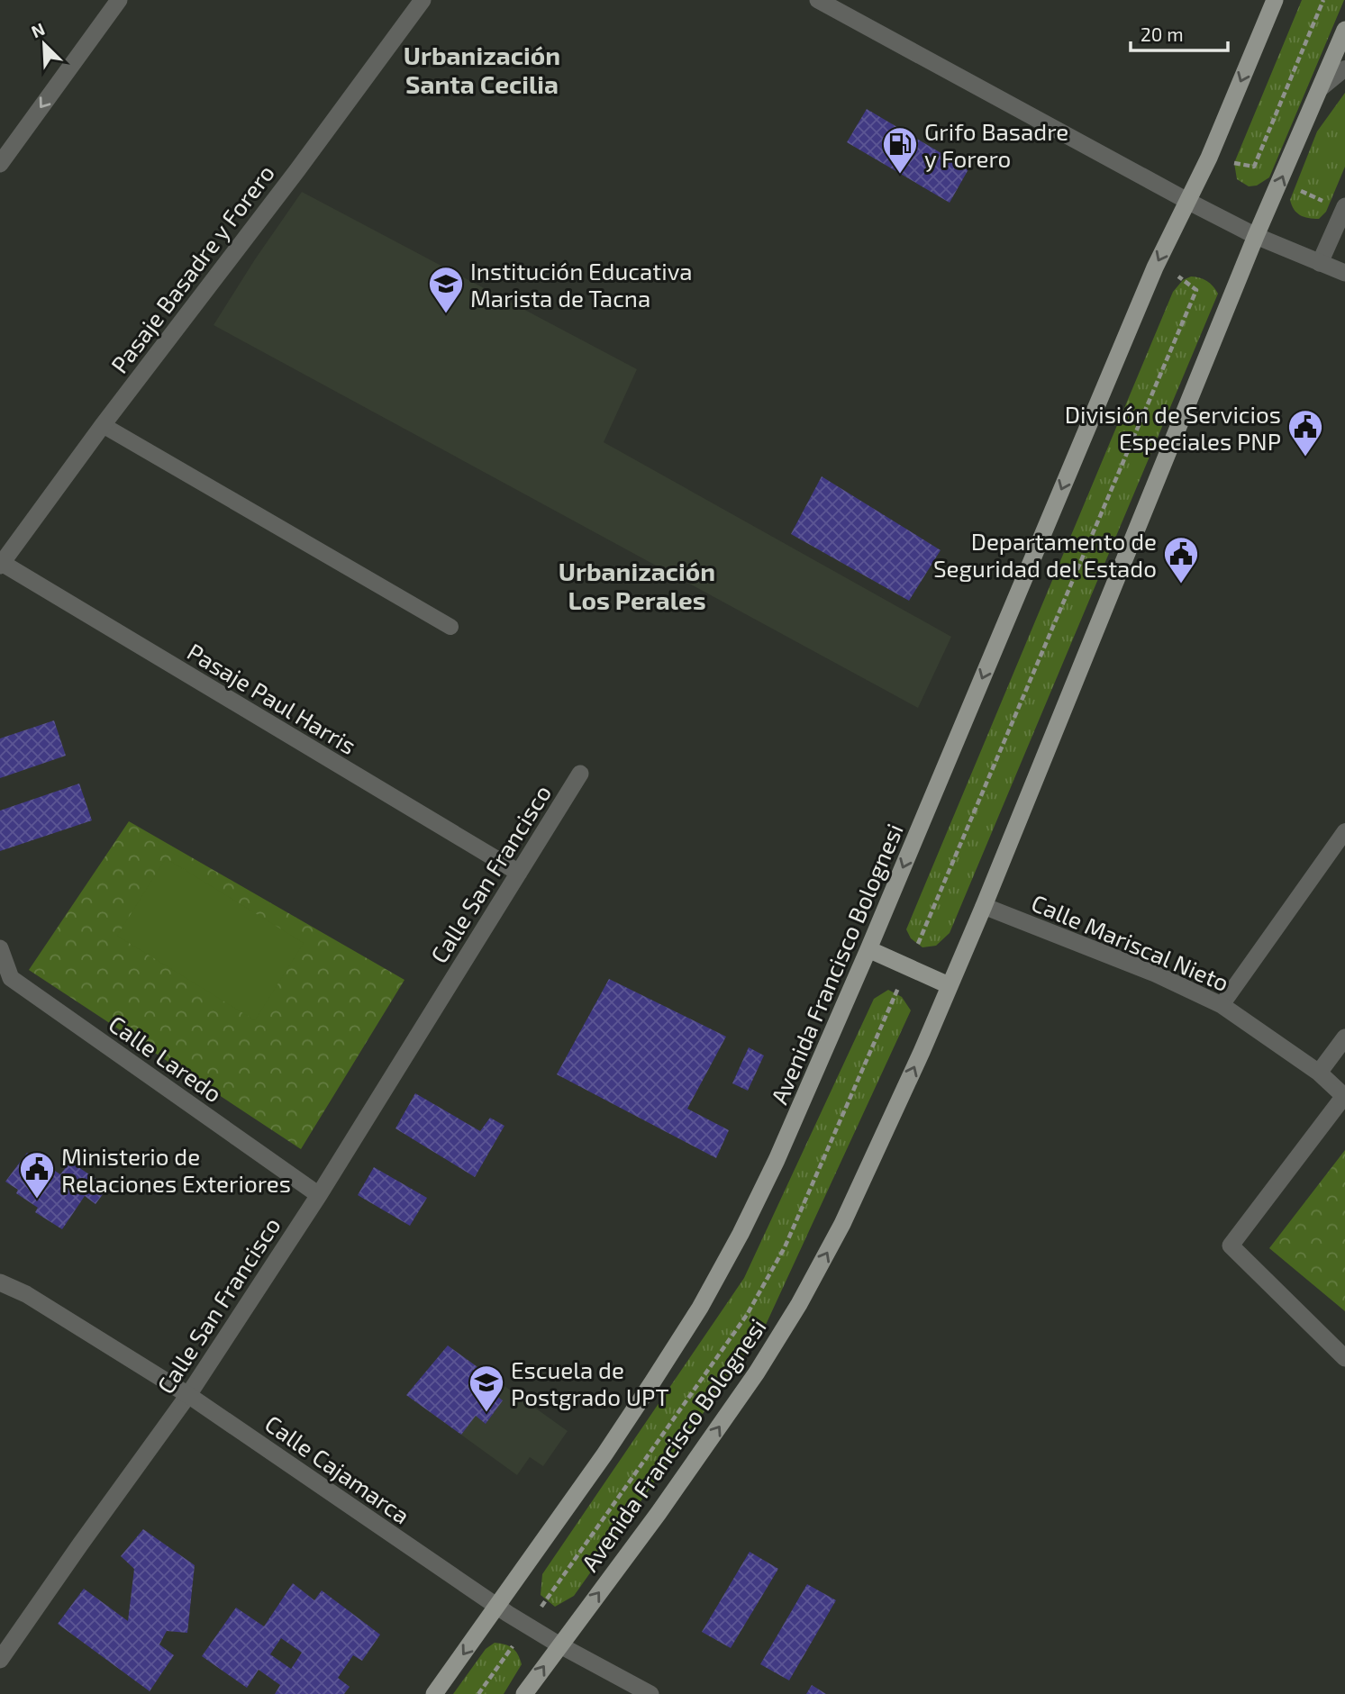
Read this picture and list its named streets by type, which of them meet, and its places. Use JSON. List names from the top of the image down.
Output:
{
  "streets": {
    "main road": ["Avenida Francisco Bolognesi"],
    "street": [
      "Pasaje Basadre y Forero",
      "Pasaje Paul Harris",
      "Calle San Francisco",
      "Calle Mariscal Nieto",
      "Calle Laredo",
      "Calle Cajamarca"
    ]
  },
  "crossings": [
    ["Pasaje Basadre y Forero", "Pasaje Paul Harris"],
    ["Pasaje Paul Harris", "Calle San Francisco"],
    ["Calle San Francisco", "Calle Laredo"],
    ["Calle San Francisco", "Calle Cajamarca"],
    ["Calle Mariscal Nieto", "Avenida Francisco Bolognesi"],
    ["Avenida Francisco Bolognesi", "Calle Cajamarca"]
  ],
  "districts": ["Urbanización Santa Cecilia", "Urbanización Los Perales"],
  "places": {
    "fuel station": ["Grifo Basadre y Forero"],
    "school or university": ["Institución Educativa Marista de Tacna", "Escuela de Postgrado UPT"],
    "public building": ["División de Servicios Especiales PNP", "Departamento de Seguridad del Estado", "Ministerio de Relaciones Exteriores"]
  },
  "scale_bar": "20 m",
  "north": "top left"
}
